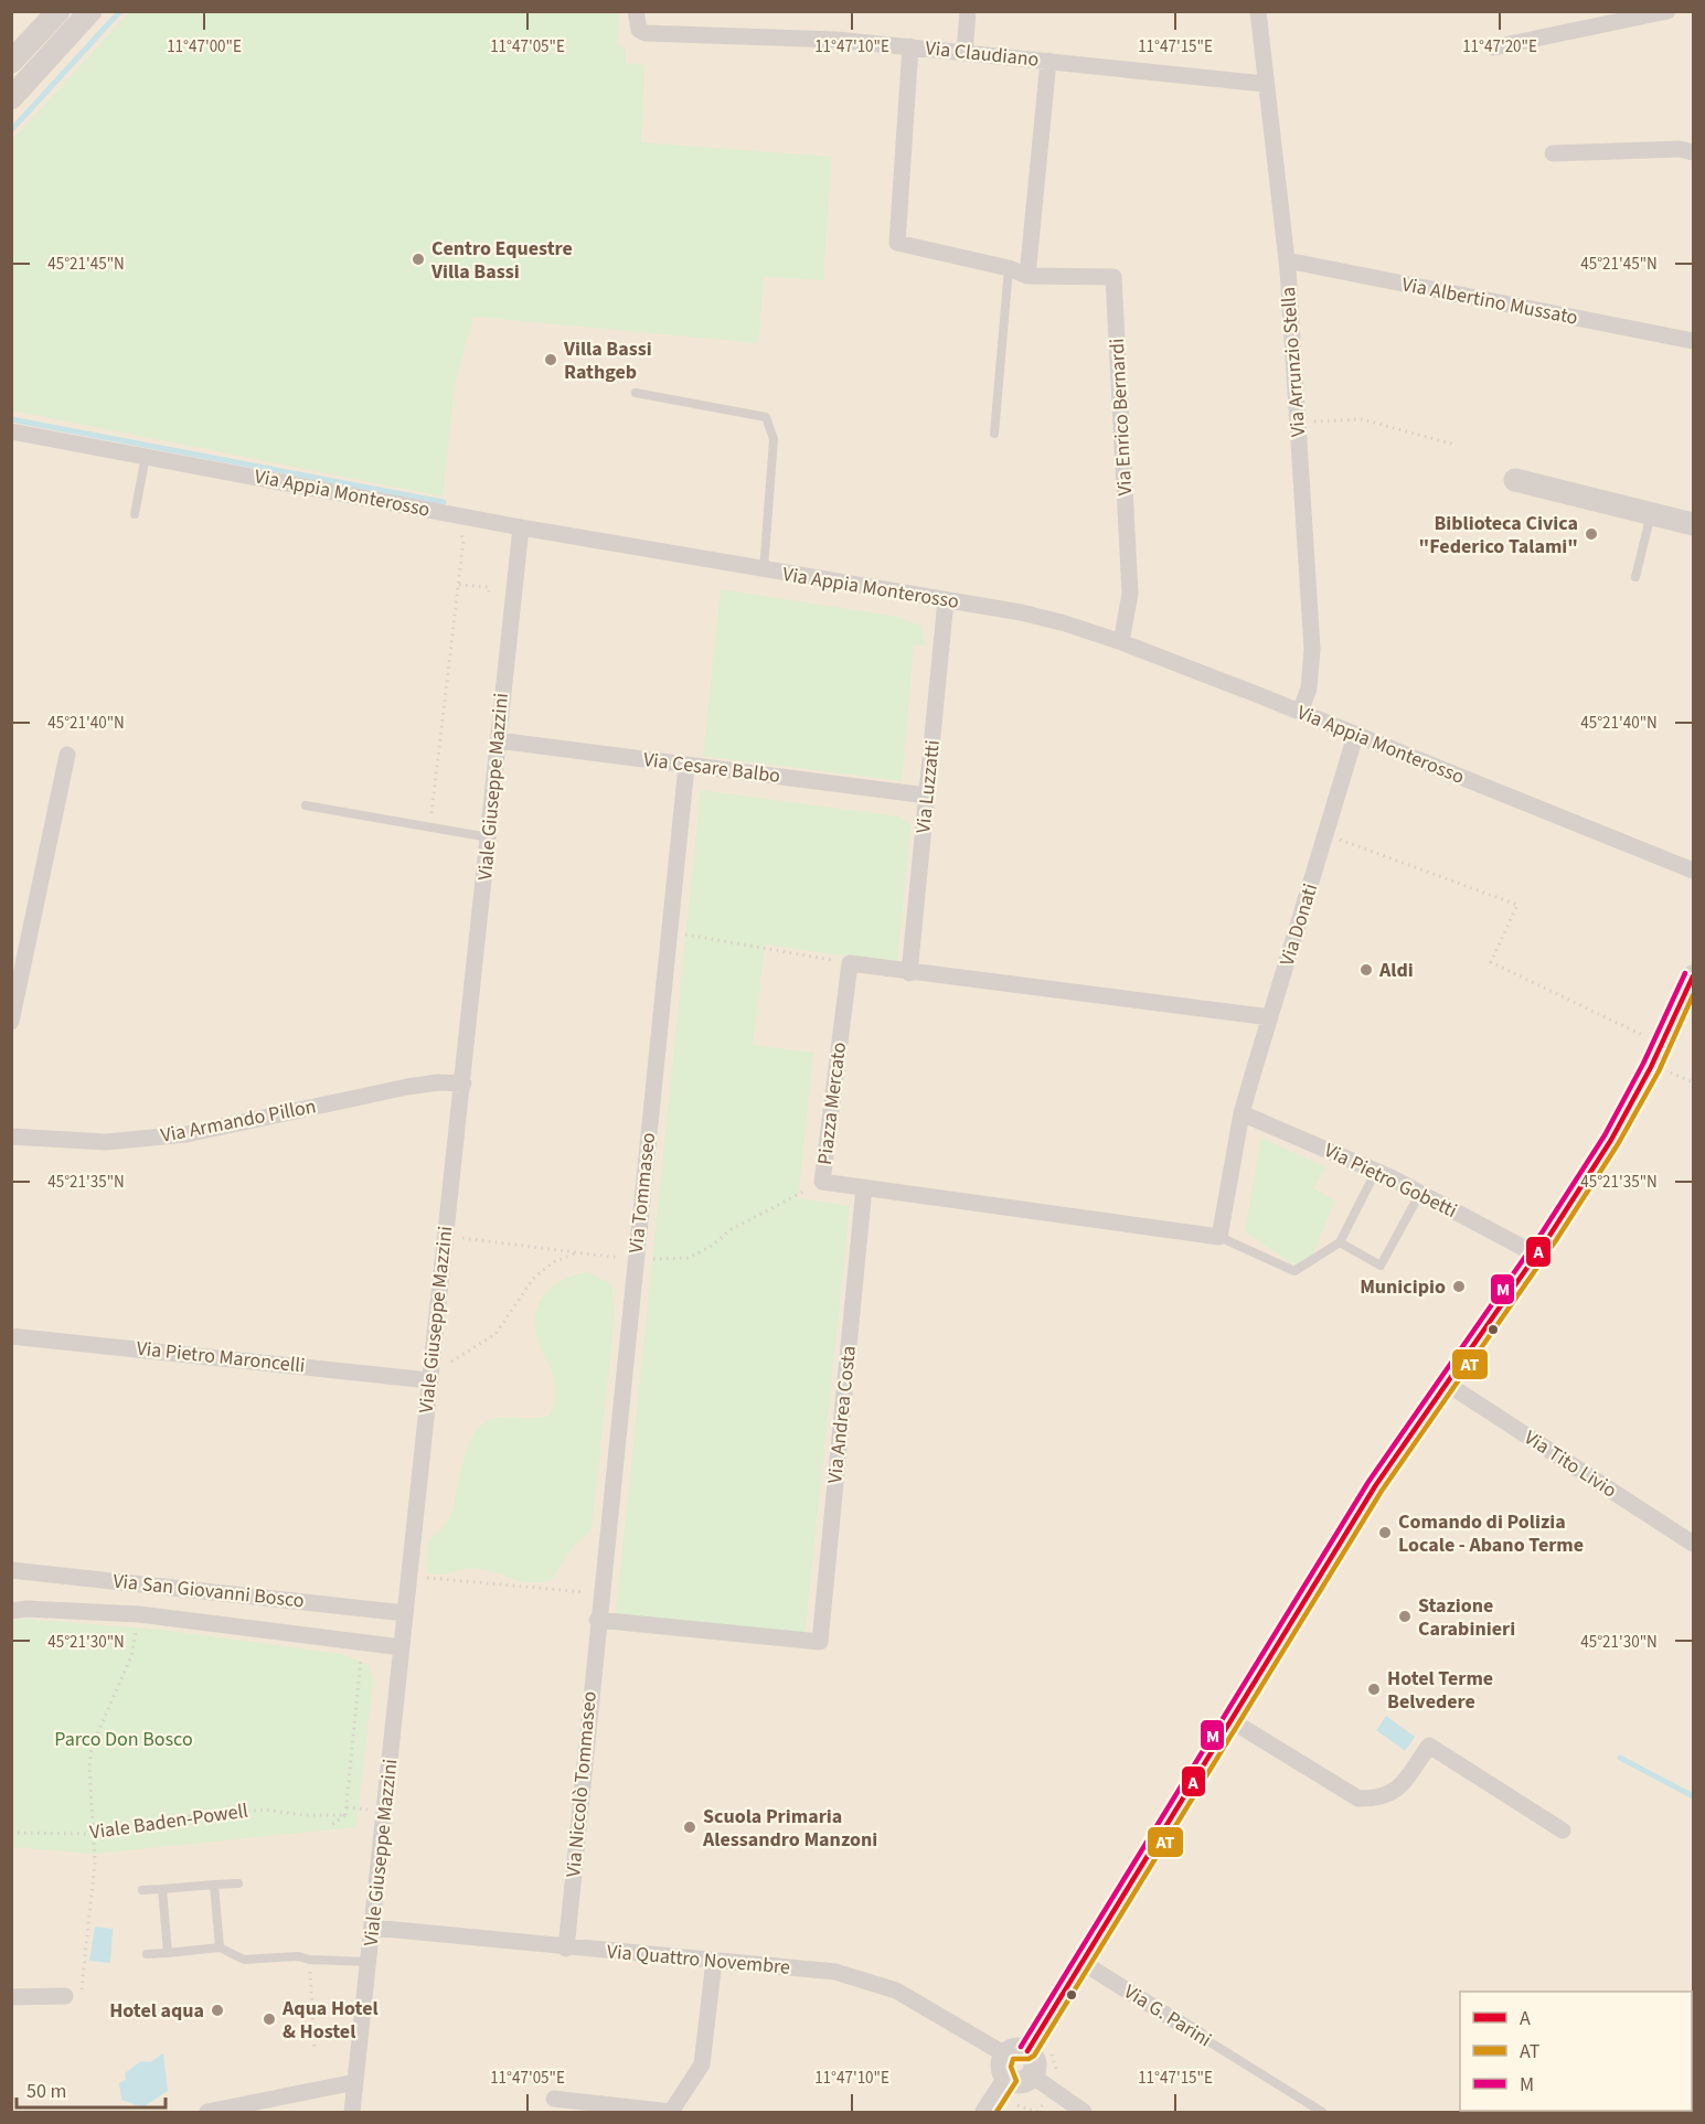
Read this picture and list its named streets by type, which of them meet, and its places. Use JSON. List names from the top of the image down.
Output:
{
  "streets": {
    "street": [
      "Via Claudiano",
      "Via Albertino Mussato",
      "Via Arrunzio Stella",
      "Via Enrico Bernardi",
      "Via Appia Monterosso",
      "Via Cesare Balbo",
      "Viale Giuseppe Mazzini",
      "Via Luzzatti",
      "Via Donati",
      "Piazza Mercato",
      "Via Armando Pillon",
      "Via Pietro Gobetti",
      "Via Tommaseo",
      "Via Pietro Maroncelli",
      "Via Andrea Costa",
      "Via Tito Livio",
      "Via San Giovanni Bosco",
      "Via Niccolò Tommaseo",
      "Via Quattro Novembre",
      "Via G. Parini"
    ],
    "path": ["Viale Baden-Powell"]
  },
  "crossings": [
    ["Via Claudiano", "Via Arrunzio Stella"],
    ["Via Claudiano", "Via Enrico Bernardi"],
    ["Via Albertino Mussato", "Via Arrunzio Stella"],
    ["Via Arrunzio Stella", "Via Appia Monterosso"],
    ["Via Enrico Bernardi", "Via Appia Monterosso"],
    ["Via Appia Monterosso", "Viale Giuseppe Mazzini"],
    ["Via Appia Monterosso", "Via Luzzatti"],
    ["Via Appia Monterosso", "Via Donati"],
    ["Via Cesare Balbo", "Viale Giuseppe Mazzini"],
    ["Via Cesare Balbo", "Via Luzzatti"],
    ["Via Cesare Balbo", "Via Tommaseo"],
    ["Viale Giuseppe Mazzini", "Via Armando Pillon"],
    ["Viale Giuseppe Mazzini", "Via Pietro Maroncelli"],
    ["Viale Giuseppe Mazzini", "Via San Giovanni Bosco"],
    ["Viale Giuseppe Mazzini", "Via Quattro Novembre"],
    ["Via Donati", "Via Pietro Gobetti"],
    ["Piazza Mercato", "Via Andrea Costa"],
    ["Via Tommaseo", "Via Andrea Costa"],
    ["Via Tommaseo", "Via Niccolò Tommaseo"],
    ["Via Andrea Costa", "Via Niccolò Tommaseo"],
    ["Via Niccolò Tommaseo", "Via Quattro Novembre"]
  ],
  "parks": ["Parco Don Bosco"],
  "places": [
    "Centro Equestre Villa Bassi",
    "Villa Bassi Rathgeb",
    "Biblioteca Civica \"Federico Talami\"",
    "Aldi",
    "Municipio",
    "Comando di Polizia Locale - Abano Terme",
    "Stazione Carabinieri",
    "Hotel Terme Belvedere",
    "Scuola Primaria Alessandro Manzoni",
    "Hotel aqua",
    "Aqua Hotel & Hostel"
  ],
  "lines": ["transit line M", "transit line A", "transit line AT"],
  "legend": ["A", "AT", "M"],
  "scale_bar": "50 m",
  "coordinates": [
    "11°47'00\"E",
    "11°47'05\"E",
    "11°47'10\"E",
    "11°47'15\"E",
    "11°47'20\"E",
    "45°21'45\"N",
    "45°21'40\"N",
    "45°21'35\"N",
    "45°21'30\"N"
  ]
}
